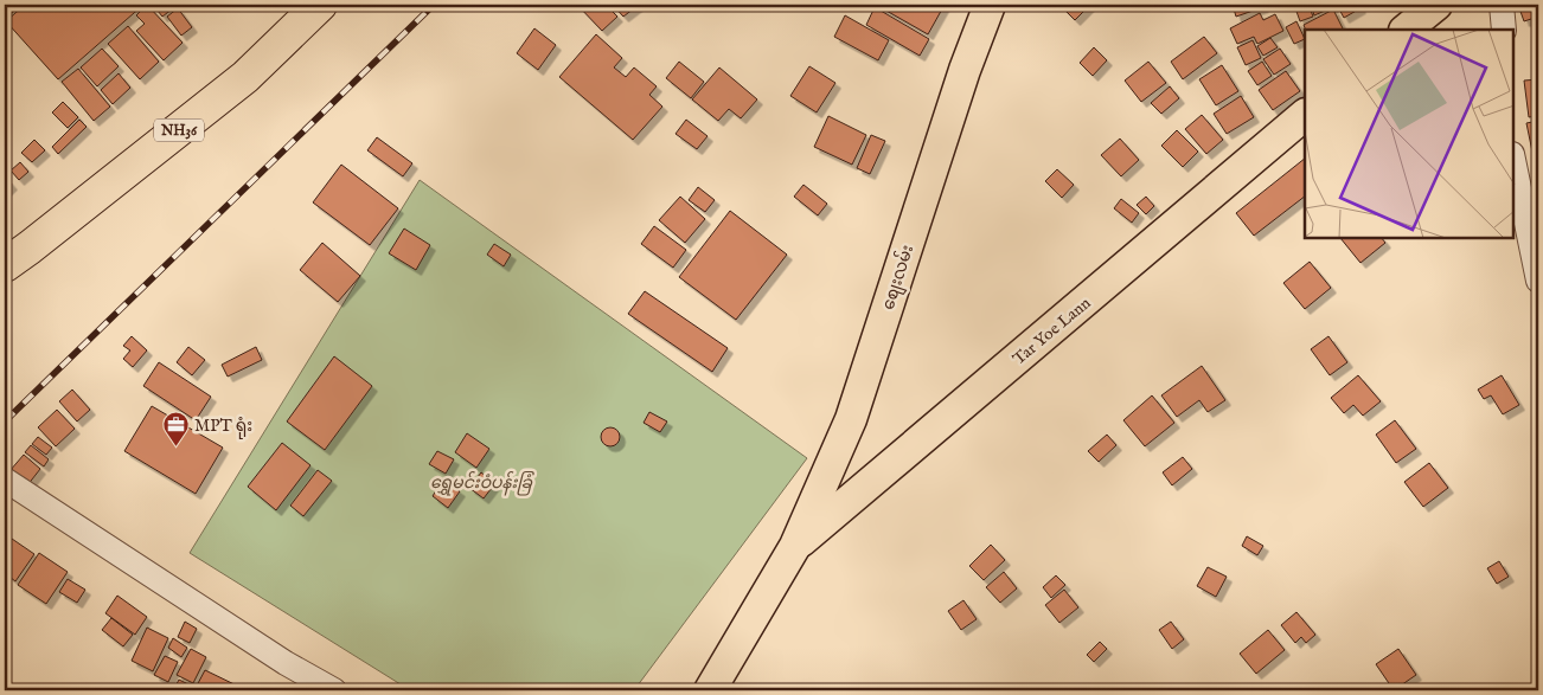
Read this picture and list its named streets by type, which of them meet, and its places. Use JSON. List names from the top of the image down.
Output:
{
  "streets": {
    "highway": ["NH36"],
    "main road": ["စျေးလမ်း", "Tar Yoe Lann"]
  },
  "crossings": [
    ["စျေးလမ်း", "Tar Yoe Lann"]
  ],
  "parks": ["ရွှေမင်းဝံပန်းခြံ"],
  "places": {
    "office": ["MPT ရုံး"]
  }
}
